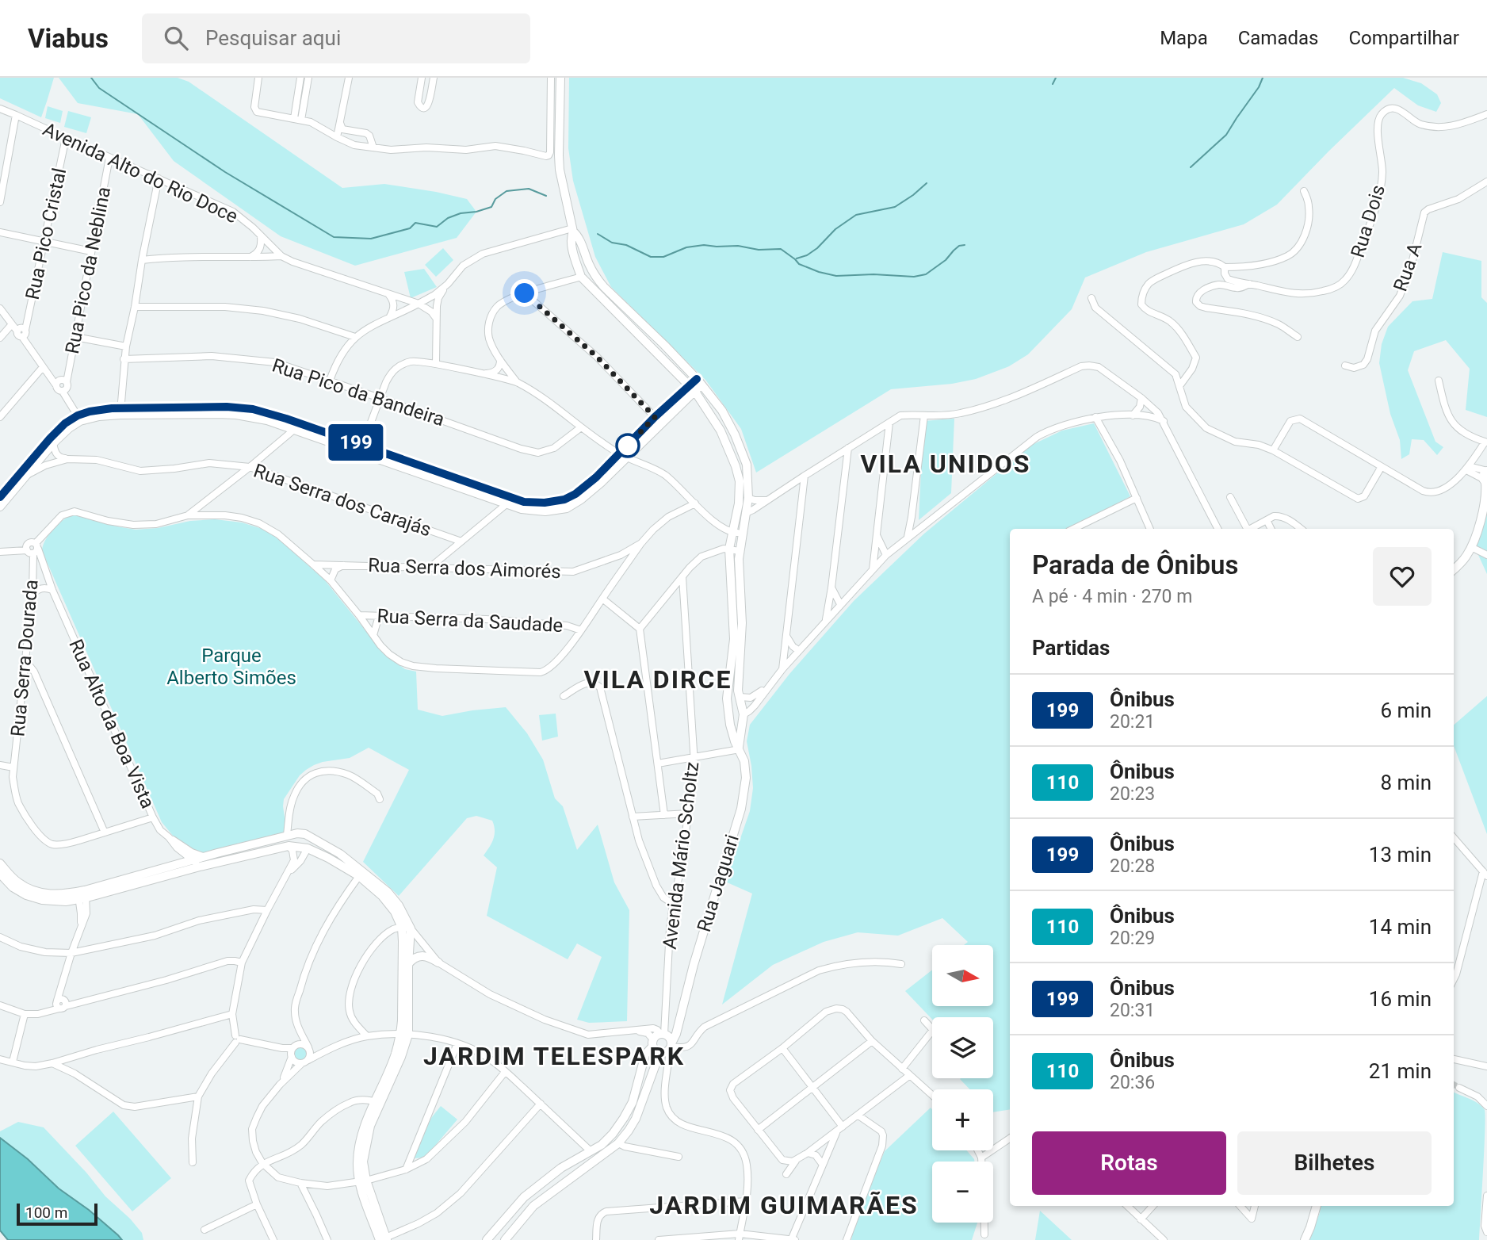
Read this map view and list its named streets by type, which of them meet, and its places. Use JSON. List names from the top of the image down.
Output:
{
  "streets": {
    "street": [
      "Avenida Alto do Rio Doce",
      "Rua Dois",
      "Rua Pico Cristal",
      "Rua A",
      "Rua Pico da Neblina",
      "Rua Pico da Bandeira",
      "Rua Serra dos Carajás",
      "Rua Serra dos Aimorés",
      "Rua Serra da Saudade",
      "Rua Serra Dourada",
      "Rua Alto da Boa Vista",
      "Avenida Mário Scholtz",
      "Rua Jaguari"
    ]
  },
  "crossings": [
    ["Avenida Alto do Rio Doce", "Rua Pico Cristal"],
    ["Avenida Alto do Rio Doce", "Rua Pico da Neblina"],
    ["Rua Serra Dourada", "Rua Alto da Boa Vista"],
    ["Avenida Mário Scholtz", "Rua Jaguari"]
  ],
  "districts": [
    "VILA UNIDOS",
    "VILA DIRCE",
    "JARDIM TELESPARK",
    "JARDIM GUIMARÃES"
  ],
  "parks": ["Parque Alberto Simões"],
  "lines": ["bus line 199"],
  "scale_bar": "100 m",
  "north": "right",
  "page": {
    "header": "Viabus",
    "search": "Pesquisar aqui",
    "nav": ["Mapa", "Camadas", "Compartilhar"],
    "on_map": "199",
    "heading": [
      ["Parada de Ônibus", "A pé · 4 min · 270 m"],
      "Partidas"
    ],
    "list": [
      {
        "mark": "199",
        "name": "Ônibus",
        "note": "20:21",
        "value": "6 min"
      },
      {
        "mark": "110",
        "name": "Ônibus",
        "note": "20:23",
        "value": "8 min"
      },
      {
        "mark": "199",
        "name": "Ônibus",
        "note": "20:28",
        "value": "13 min"
      },
      {
        "mark": "110",
        "name": "Ônibus",
        "note": "20:29",
        "value": "14 min"
      },
      {
        "mark": "199",
        "name": "Ônibus",
        "note": "20:31",
        "value": "16 min"
      },
      {
        "mark": "110",
        "name": "Ônibus",
        "note": "20:36",
        "value": "21 min"
      }
    ],
    "map_buttons": ["+", "−"],
    "buttons": ["Rotas", "Bilhetes"],
    "scale": "100 m"
  }
}
